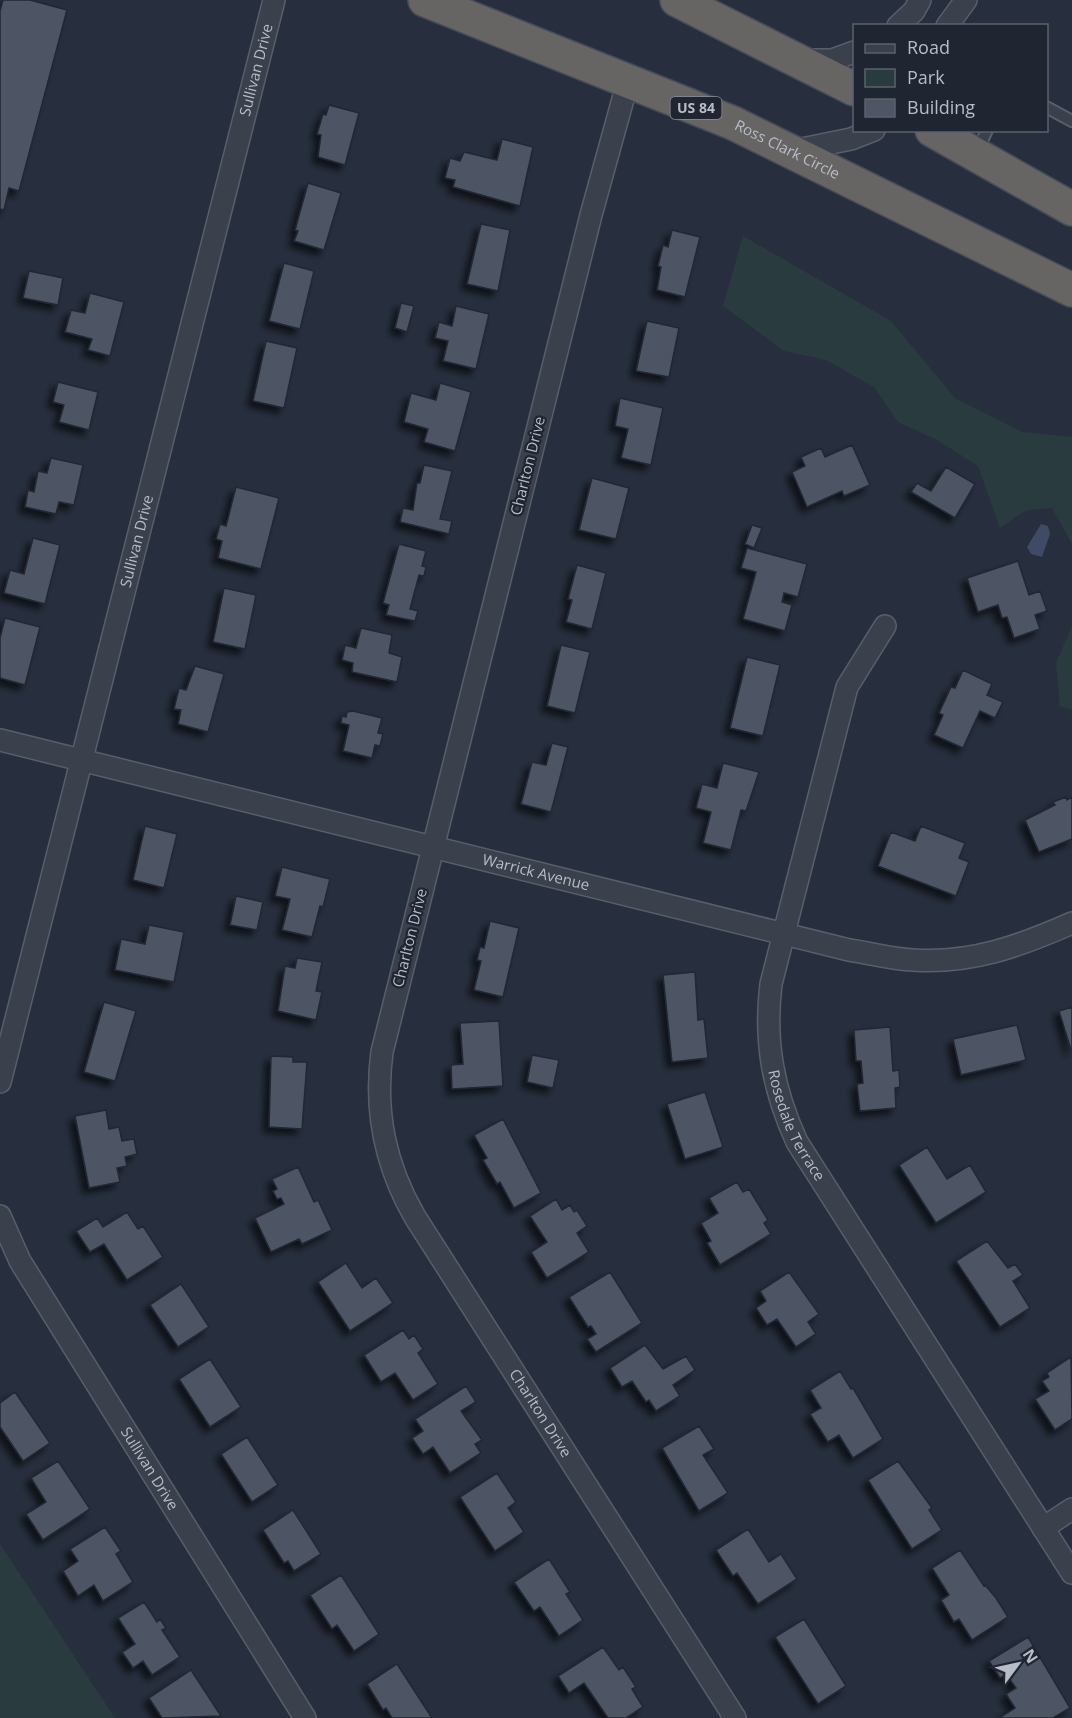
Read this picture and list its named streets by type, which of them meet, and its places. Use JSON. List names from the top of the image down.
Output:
{
  "streets": {
    "highway": ["US 84", "Ross Clark Circle"],
    "street": [
      "Sullivan Drive",
      "Charlton Drive",
      "Warrick Avenue",
      "Rosedale Terrace"
    ]
  },
  "crossings": [
    ["Sullivan Drive", "Warrick Avenue"],
    ["Ross Clark Circle", "Charlton Drive"],
    ["Charlton Drive", "Warrick Avenue"],
    ["Warrick Avenue", "Rosedale Terrace"]
  ],
  "legend": ["Road", "Park", "Building"],
  "north": "top right"
}
